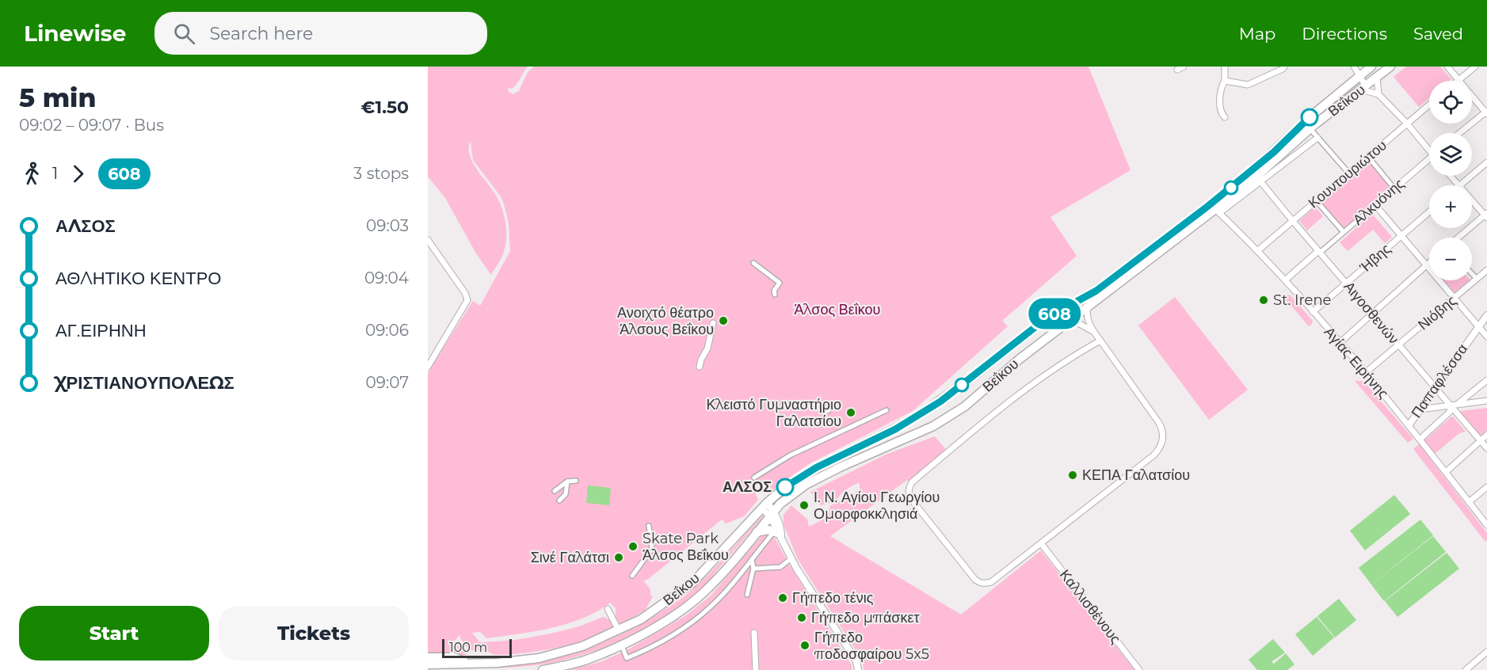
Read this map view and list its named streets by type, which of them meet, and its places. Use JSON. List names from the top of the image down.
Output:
{
  "streets": {
    "main road": ["Βεΐκου"],
    "street": [
      "Κουντουριώτου",
      "Αλκυόνης",
      "Ήβης",
      "Αιγοσθενών",
      "Νιόβης",
      "Αγίας Ειρήνης",
      "Παπαφλέσσα",
      "Καλλισθένους"
    ]
  },
  "crossings": [
    ["Βεΐκου", "Αιγοσθενών"],
    ["Βεΐκου", "Αγίας Ειρήνης"],
    ["Κουντουριώτου", "Αιγοσθενών"],
    ["Κουντουριώτου", "Αγίας Ειρήνης"],
    ["Αλκυόνης", "Αιγοσθενών"],
    ["Αλκυόνης", "Αγίας Ειρήνης"],
    ["Ήβης", "Αιγοσθενών"],
    ["Ήβης", "Αγίας Ειρήνης"],
    ["Αιγοσθενών", "Νιόβης"],
    ["Αιγοσθενών", "Παπαφλέσσα"],
    ["Νιόβης", "Αγίας Ειρήνης"],
    ["Αγίας Ειρήνης", "Παπαφλέσσα"]
  ],
  "parks": ["Άλσος Βεΐκου"],
  "places": [
    "St. Irene",
    "Ανοιχτό θέατρο Άλσους Βεΐκου",
    "Κλειστό Γυμναστήριο Γαλατσίου",
    "ΚΕΠΑ Γαλατσίου",
    "ΑΛΣΟΣ",
    "Ι. Ν. Αγίου Γεωργίου Ομορφοκκλησιά",
    "Skate Park Άλσος Βεΐκου",
    "Σινέ Γαλάτσι",
    "Γήπεδο τένις",
    "Γήπεδο μπάσκετ",
    "Γήπεδο ποδοσφαίρου 5x5"
  ],
  "lines": ["bus line 608"],
  "scale_bar": "100 m",
  "page": {
    "header": "Linewise",
    "search": "Search here",
    "nav": ["Map", "Directions", "Saved"],
    "heading": ["5 min", "09:02 – 09:07 · Bus", "€1.50"],
    "on_map": "608",
    "map_buttons": ["+", "−"],
    "legs": ["1", "608", "3 stops"],
    "list": [
      {
        "name": "ΑΛΣΟΣ",
        "value": "09:03"
      },
      {
        "name": "ΑΘΛΗΤΙΚΟ ΚΕΝΤΡΟ",
        "value": "09:04"
      },
      {
        "name": "ΑΓ.ΕΙΡΗΝΗ",
        "value": "09:06"
      },
      {
        "name": "ΧΡΙΣΤΙΑΝΟΥΠΟΛΕΩΣ",
        "value": "09:07"
      }
    ],
    "buttons": ["Start", "Tickets"],
    "scale": "100 m"
  }
}
